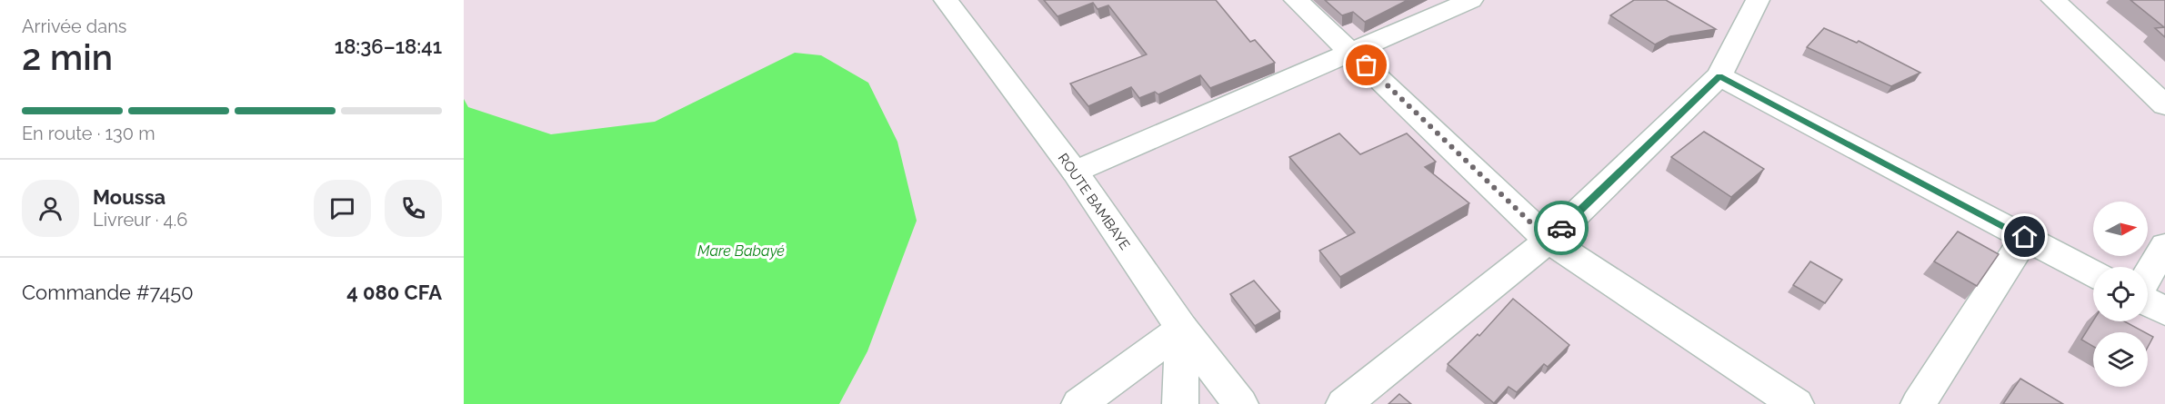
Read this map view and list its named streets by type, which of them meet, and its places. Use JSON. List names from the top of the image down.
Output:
{
  "streets": {
    "street": ["ROUTE BAMBAYE"]
  },
  "water": ["Mare Babayé"],
  "north": "right",
  "page": {
    "heading": ["2 min", "Arrivée dans", "18:36–18:41"],
    "panel": [
      "Moussa",
      "Livreur · 4.6",
      "Commande #7450",
      "4 080 CFA"
    ],
    "bar": "En route · 130 m"
  }
}
